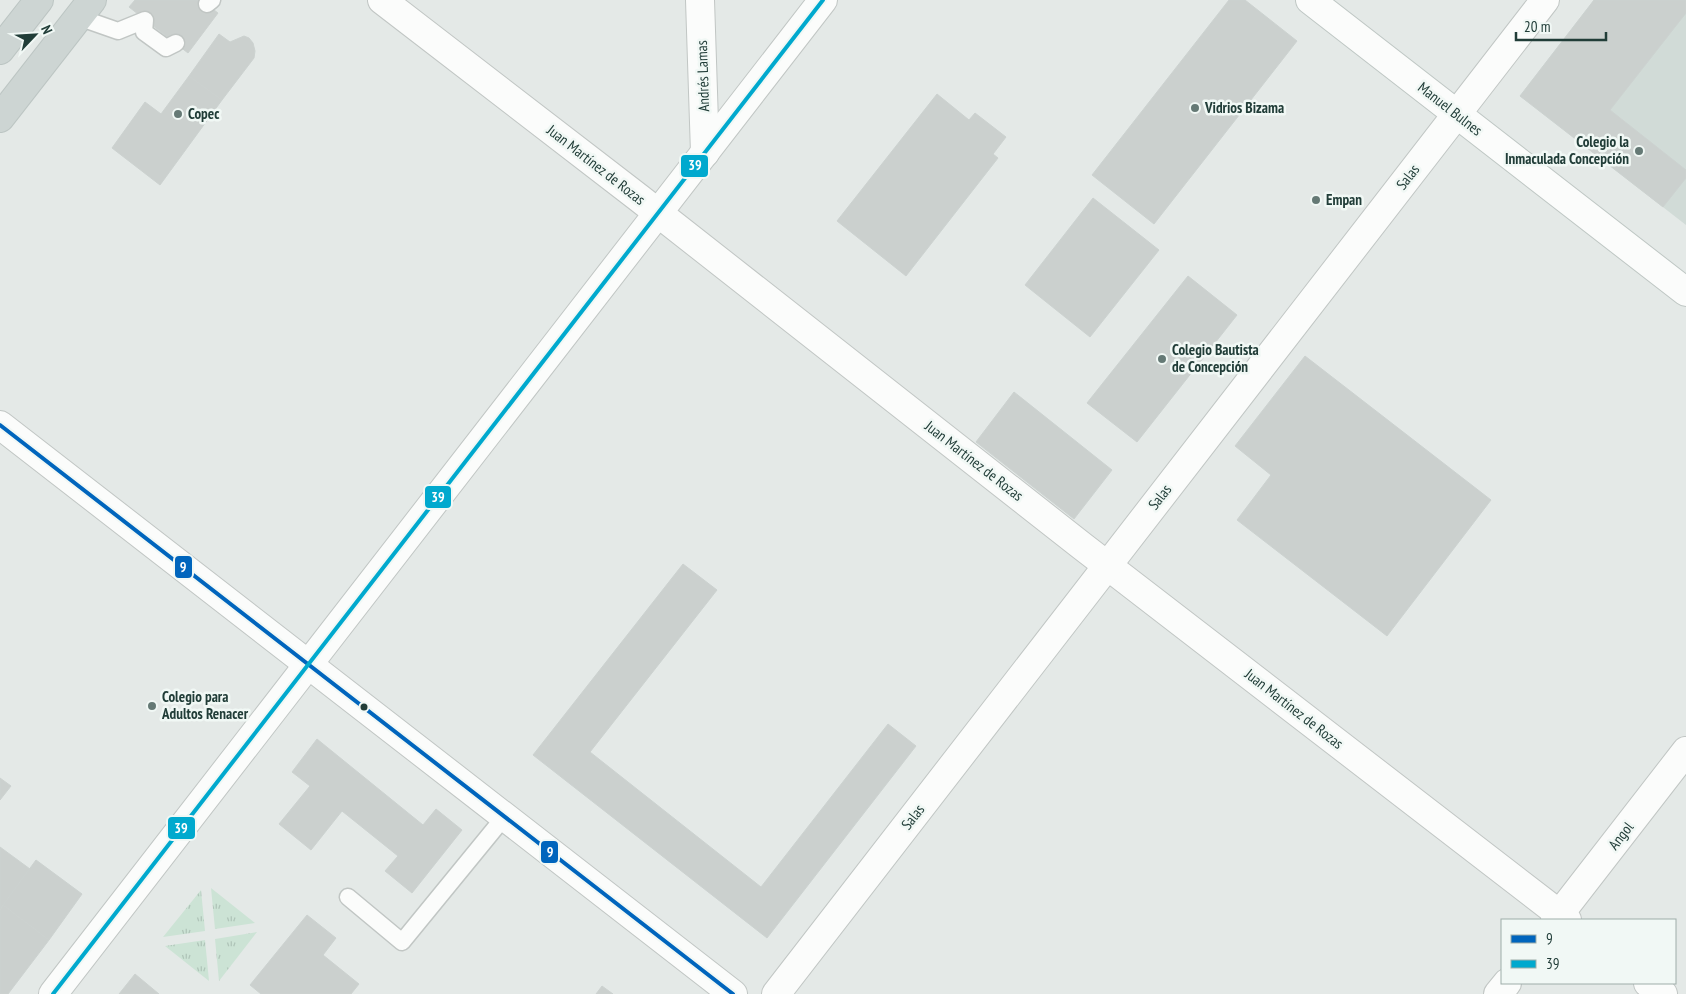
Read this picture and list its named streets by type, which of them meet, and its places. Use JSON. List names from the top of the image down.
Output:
{
  "streets": {
    "street": [
      "Andrés Lamas",
      "Manuel Bulnes",
      "Juan Martínez de Rozas",
      "Salas",
      "Angol"
    ]
  },
  "crossings": [
    ["Manuel Bulnes", "Salas"],
    ["Juan Martínez de Rozas", "Salas"],
    ["Juan Martínez de Rozas", "Angol"]
  ],
  "places": [
    "Vidrios Bizama",
    "Copec",
    "Colegio la Inmaculada Concepción",
    "Empan",
    "Colegio Bautista de Concepción",
    "Colegio para Adultos Renacer"
  ],
  "lines": ["transit line 39", "transit line 9"],
  "legend": ["9", "39"],
  "scale_bar": "20 m",
  "north": "top right"
}
